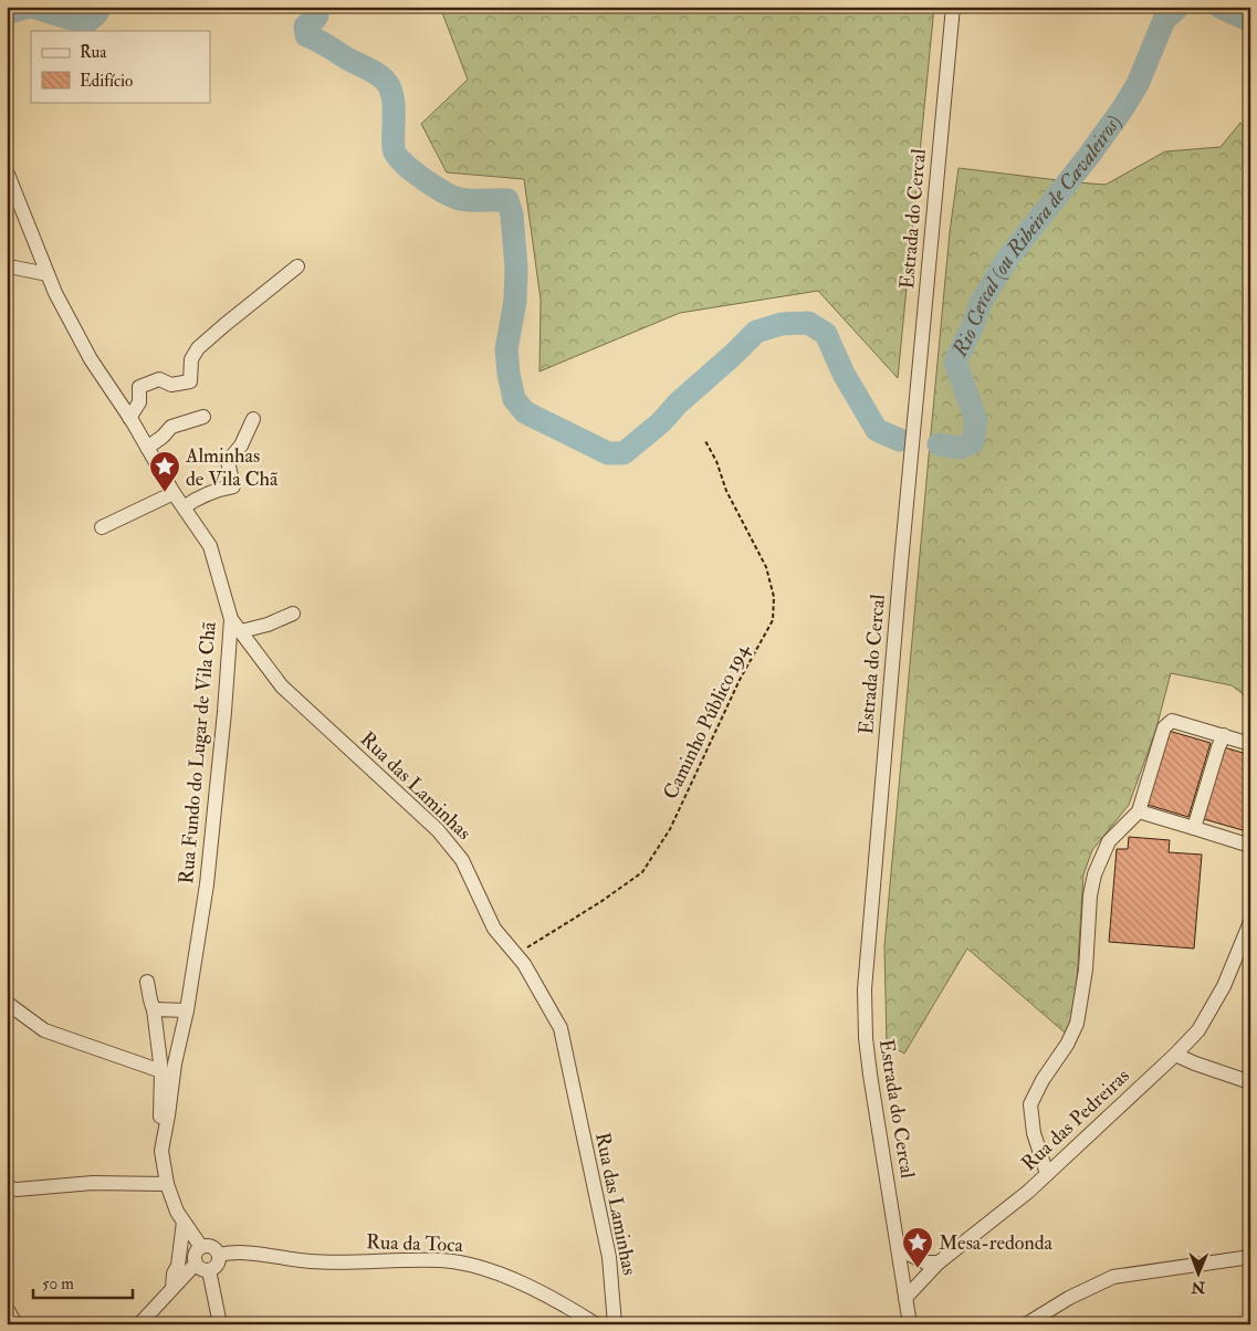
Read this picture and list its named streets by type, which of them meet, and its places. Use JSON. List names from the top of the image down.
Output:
{
  "streets": {
    "street": [
      "Estrada do Cercal",
      "Rua Fundo do Lugar de Vila Chã",
      "Rua das Laminhas",
      "Rua das Pedreiras",
      "Rua da Toca"
    ],
    "path": ["Caminho Público 194"]
  },
  "crossings": [
    ["Estrada do Cercal", "Rua das Pedreiras"],
    ["Caminho Público 194", "Rua das Laminhas"],
    ["Rua Fundo do Lugar de Vila Chã", "Rua das Laminhas"],
    ["Rua Fundo do Lugar de Vila Chã", "Rua da Toca"]
  ],
  "water": ["Rio Cercal (ou Ribeira de Cavaleiros)"],
  "places": {
    "place": ["Alminhas de Vila Chã", "Mesa-redonda"]
  },
  "legend": ["Rua", "Edifício"],
  "scale_bar": "50 m",
  "north": "bottom"
}
